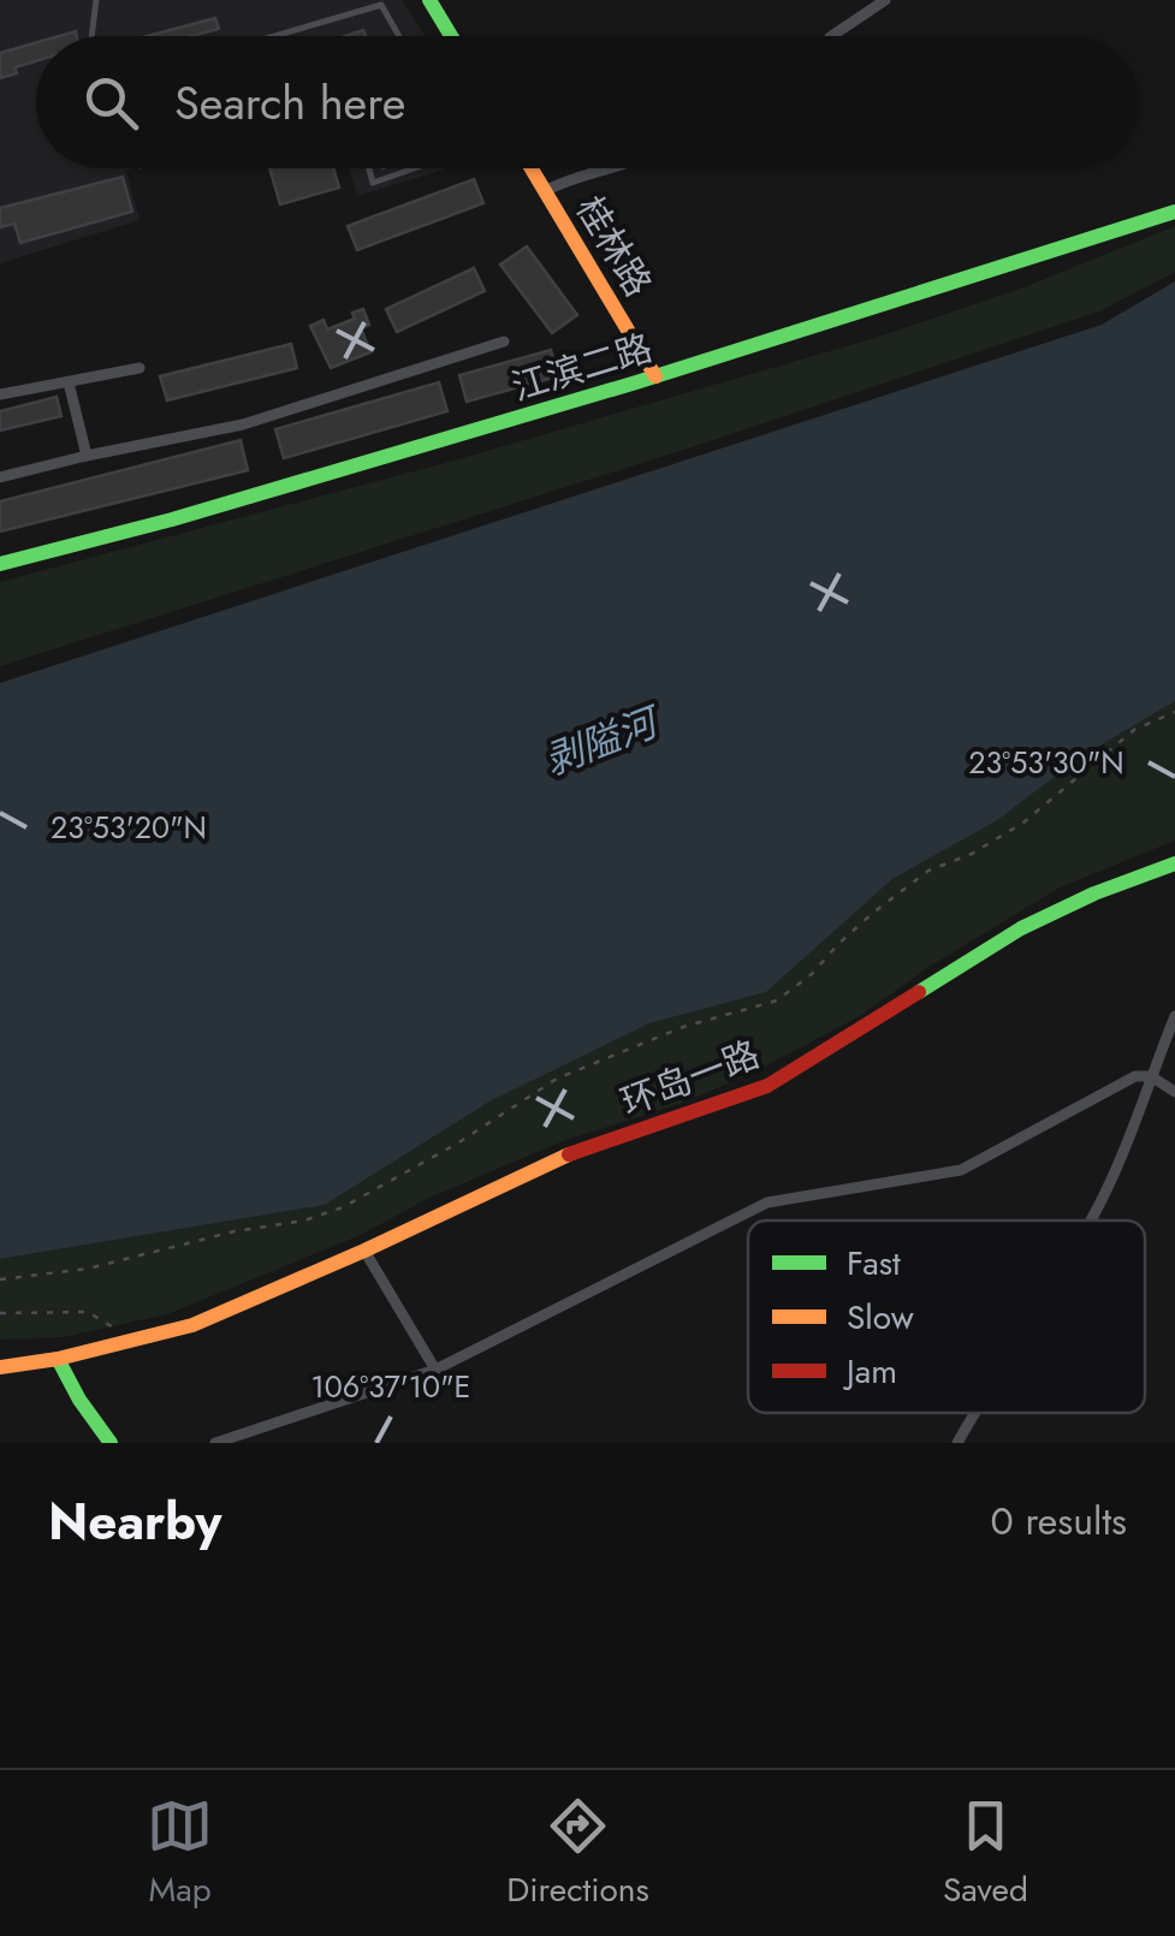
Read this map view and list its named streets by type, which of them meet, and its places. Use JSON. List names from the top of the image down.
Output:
{
  "streets": {
    "street": ["桂林路", "江滨二路", "环岛一路"]
  },
  "crossings": [
    ["桂林路", "江滨二路"]
  ],
  "water": ["剥隘河"],
  "legend": ["Fast", "Slow", "Jam"],
  "page": {
    "search": "Search here",
    "heading": ["Nearby", "0 results"],
    "nav": ["Map", "Directions", "Saved"]
  },
  "coordinates": ["23°53'30\"N", "23°53'20\"N", "106°37'10\"E"]
}
